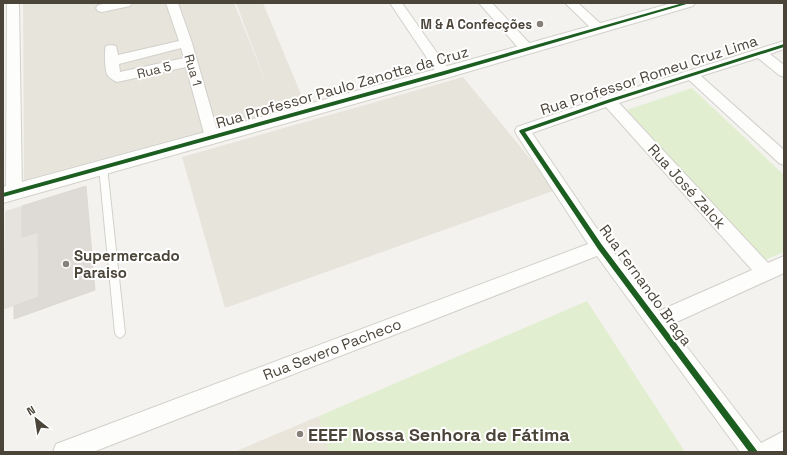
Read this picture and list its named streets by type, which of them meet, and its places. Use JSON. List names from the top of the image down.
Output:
{
  "streets": {
    "street": [
      "Rua 5",
      "Rua 1",
      "Rua Professor Romeu Cruz Lima",
      "Rua Professor Paulo Zanotta da Cruz",
      "Rua José Zalck",
      "Rua Fernando Braga",
      "Rua Severo Pacheco"
    ]
  },
  "crossings": [
    ["Rua 5", "Rua 1"],
    ["Rua 1", "Rua Professor Paulo Zanotta da Cruz"],
    ["Rua Professor Romeu Cruz Lima", "Rua José Zalck"],
    ["Rua Professor Romeu Cruz Lima", "Rua Fernando Braga"],
    ["Rua Fernando Braga", "Rua Severo Pacheco"]
  ],
  "places": ["M & A Confecções", "Supermercado Paraiso", "EEEF Nossa Senhora de Fátima"],
  "north": "top left"
}
